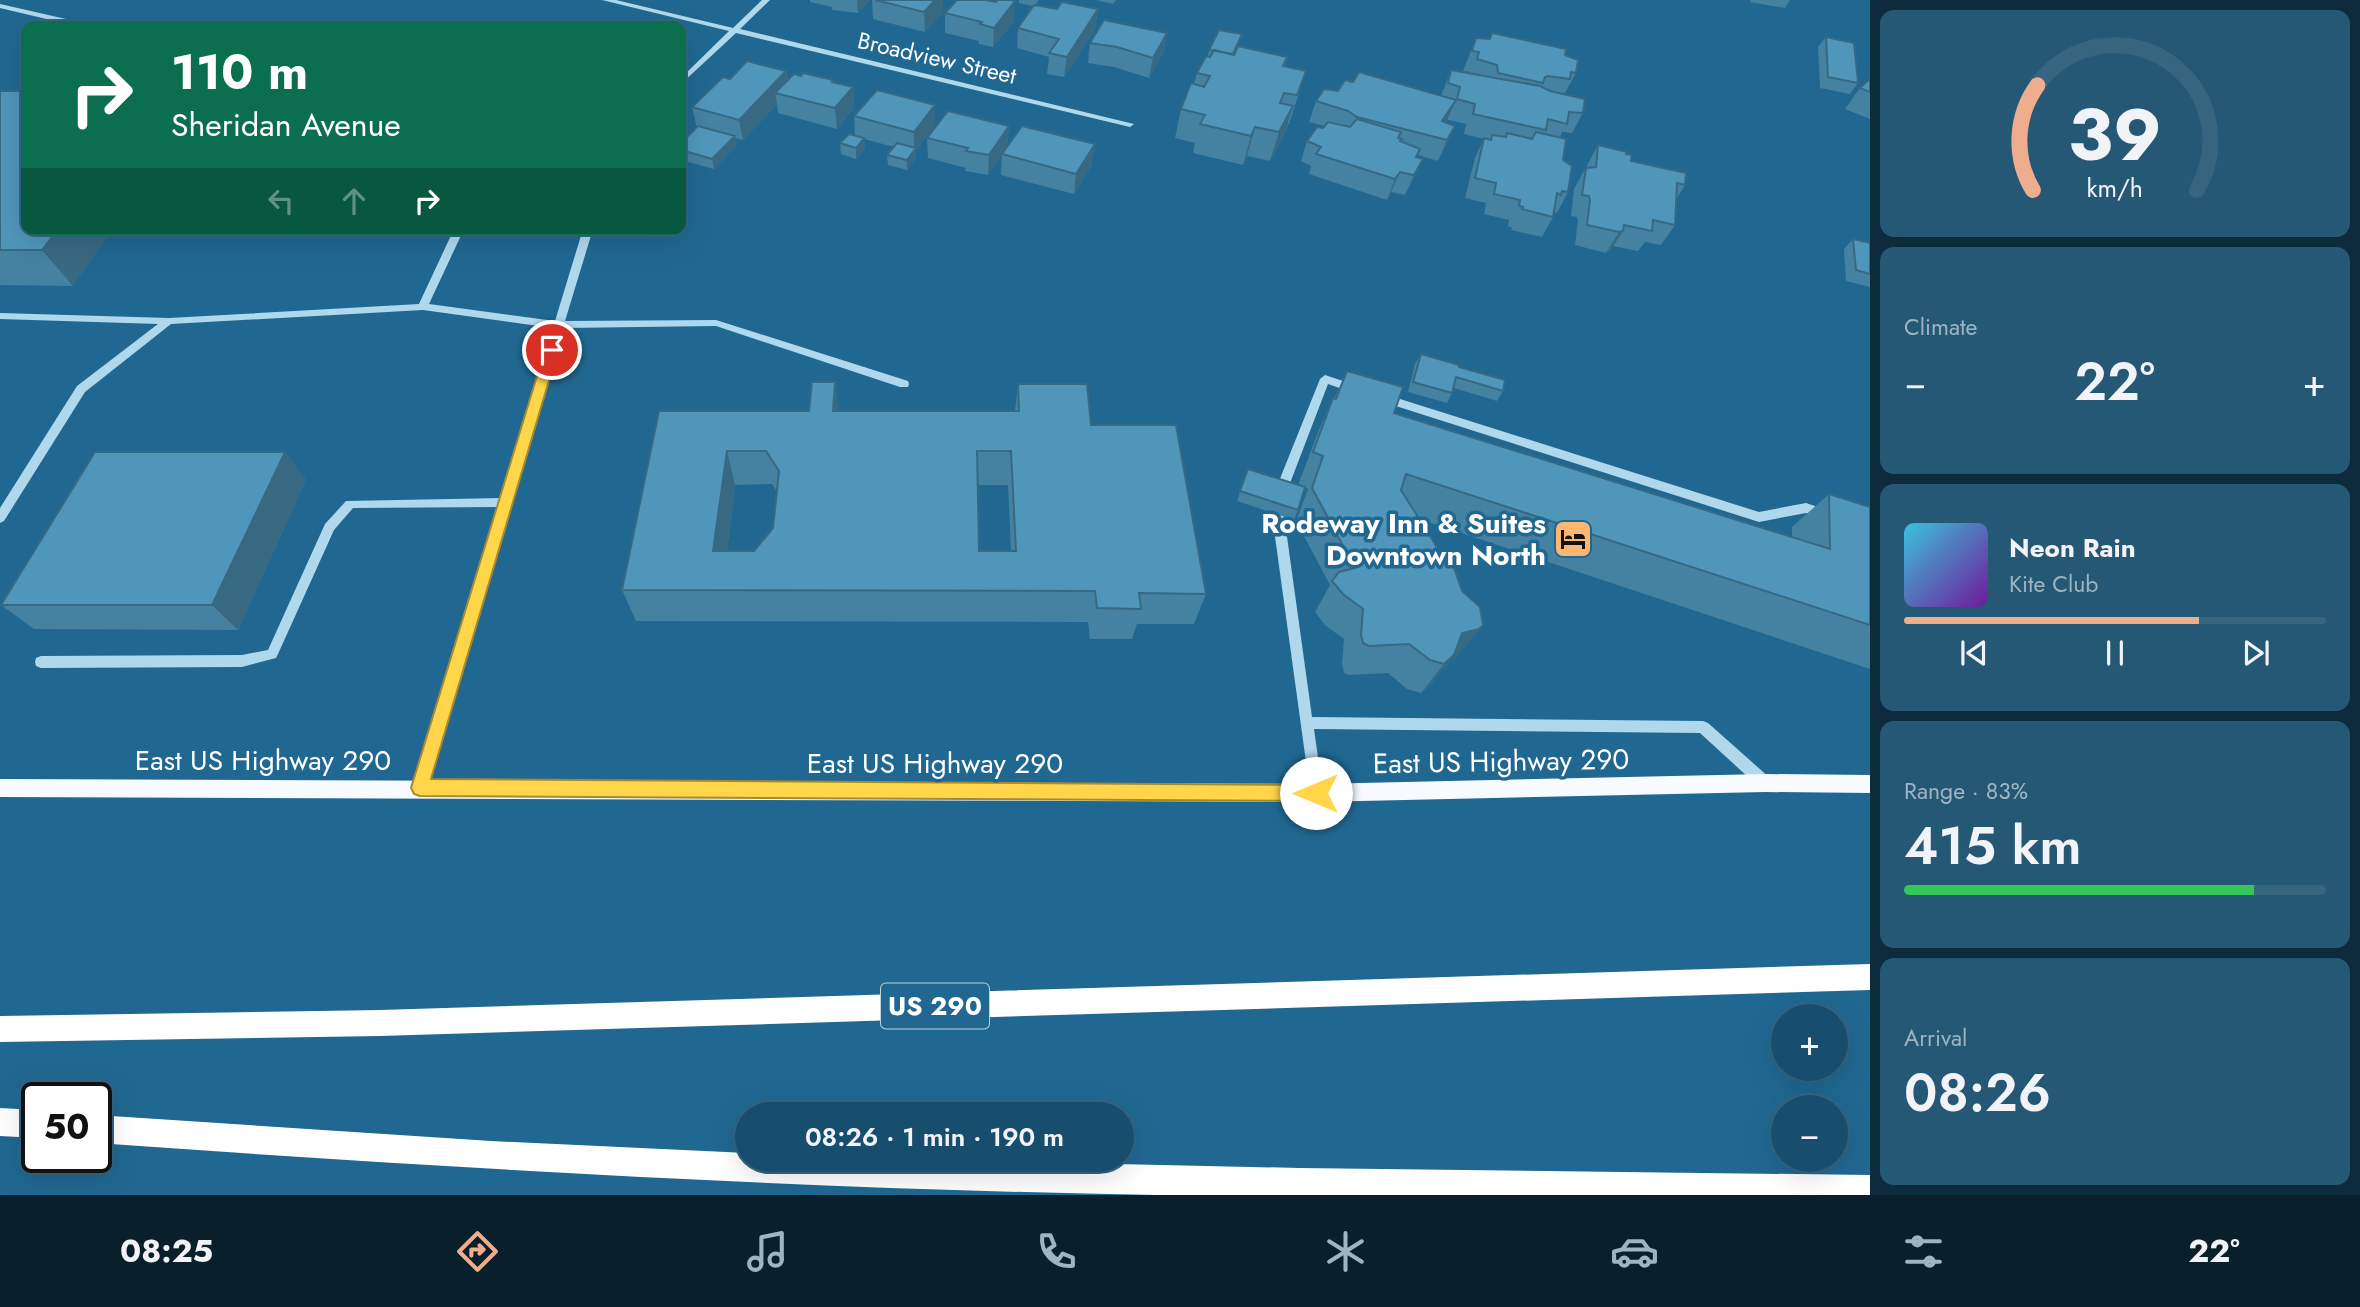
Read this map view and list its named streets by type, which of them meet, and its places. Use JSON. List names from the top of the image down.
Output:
{
  "streets": {
    "highway": ["US 290"],
    "main road": ["East US Highway 290"],
    "street": ["Broadview Street"]
  },
  "places": {
    "hotel": ["Rodeway Inn & Suites Downtown North"]
  },
  "page": {
    "turn": ["110 m", "Sheridan Avenue"],
    "tile": [
      "Climate",
      ["Range · 83%", "415 km"],
      ["Arrival", "08:26"]
    ],
    "heat": ["−", "22°", "+"],
    "song": ["Neon Rain", "Kite Club"],
    "map_buttons": ["+", "−"],
    "limit": "50",
    "trip": "08:26 · 1 min · 190 m",
    "tabs": ["08:25", "22°"],
    "gauge": ["39", "km/h"]
  }
}
